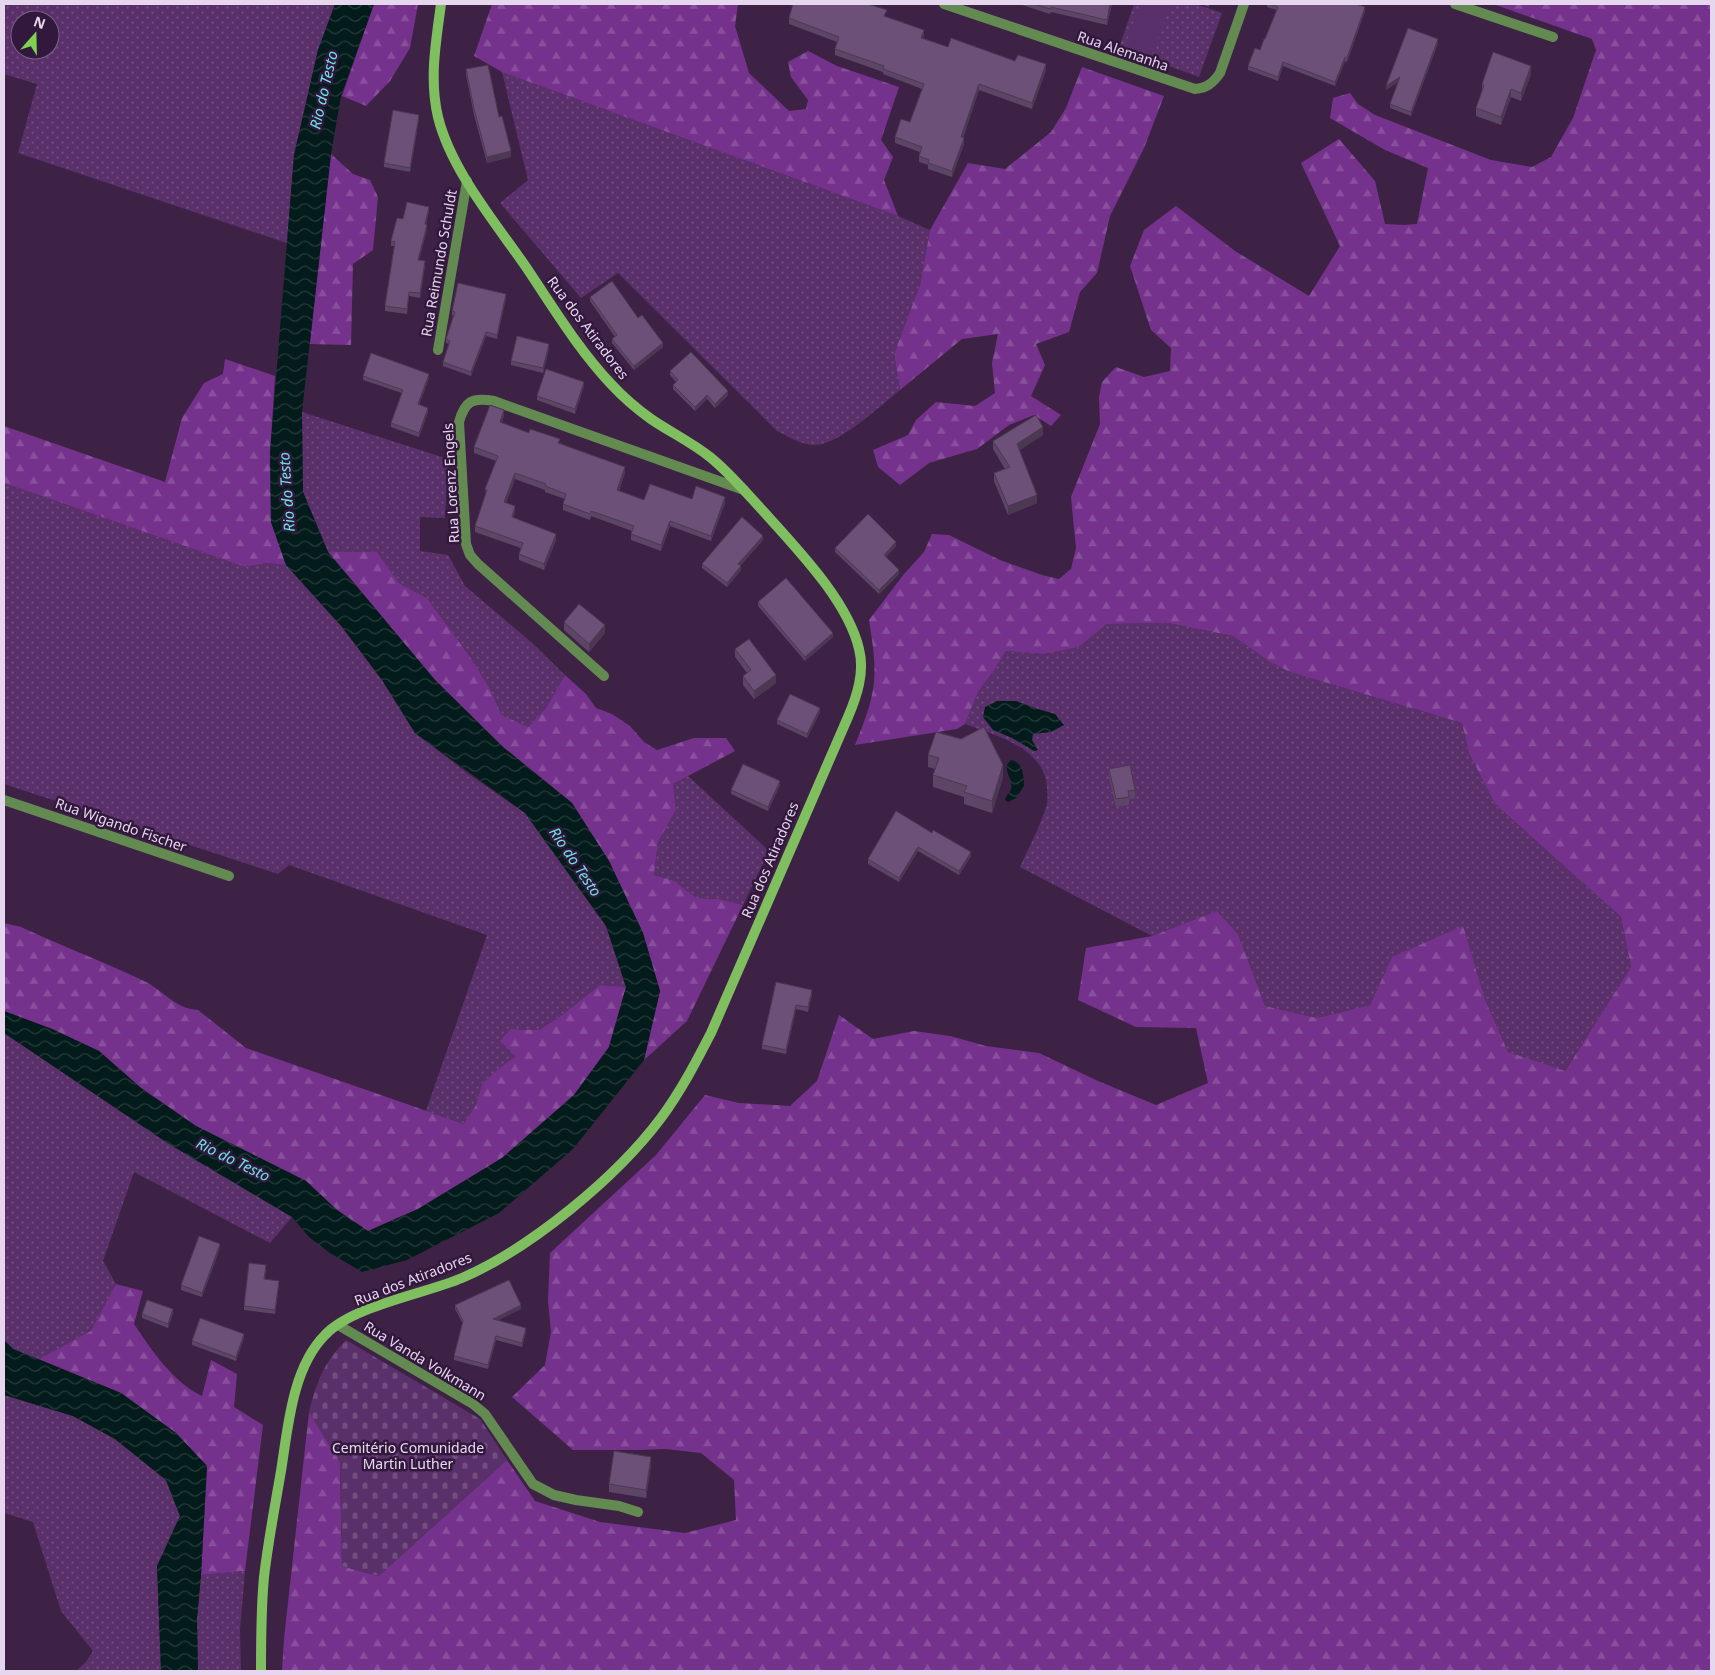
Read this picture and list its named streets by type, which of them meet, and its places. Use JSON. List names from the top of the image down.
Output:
{
  "streets": {
    "street": [
      "Rua Alemanha",
      "Rua Reimundo Schuldt",
      "Rua dos Atiradores",
      "Rua Lorenz Engels",
      "Rua Wigando Fischer",
      "Rua Vanda Volkmann"
    ]
  },
  "crossings": [
    ["Rua Reimundo Schuldt", "Rua dos Atiradores"],
    ["Rua dos Atiradores", "Rua Lorenz Engels"],
    ["Rua dos Atiradores", "Rua Vanda Volkmann"]
  ],
  "water": ["Rio do Testo"],
  "parks": ["Cemitério Comunidade Martin Luther"],
  "north": "top"
}
